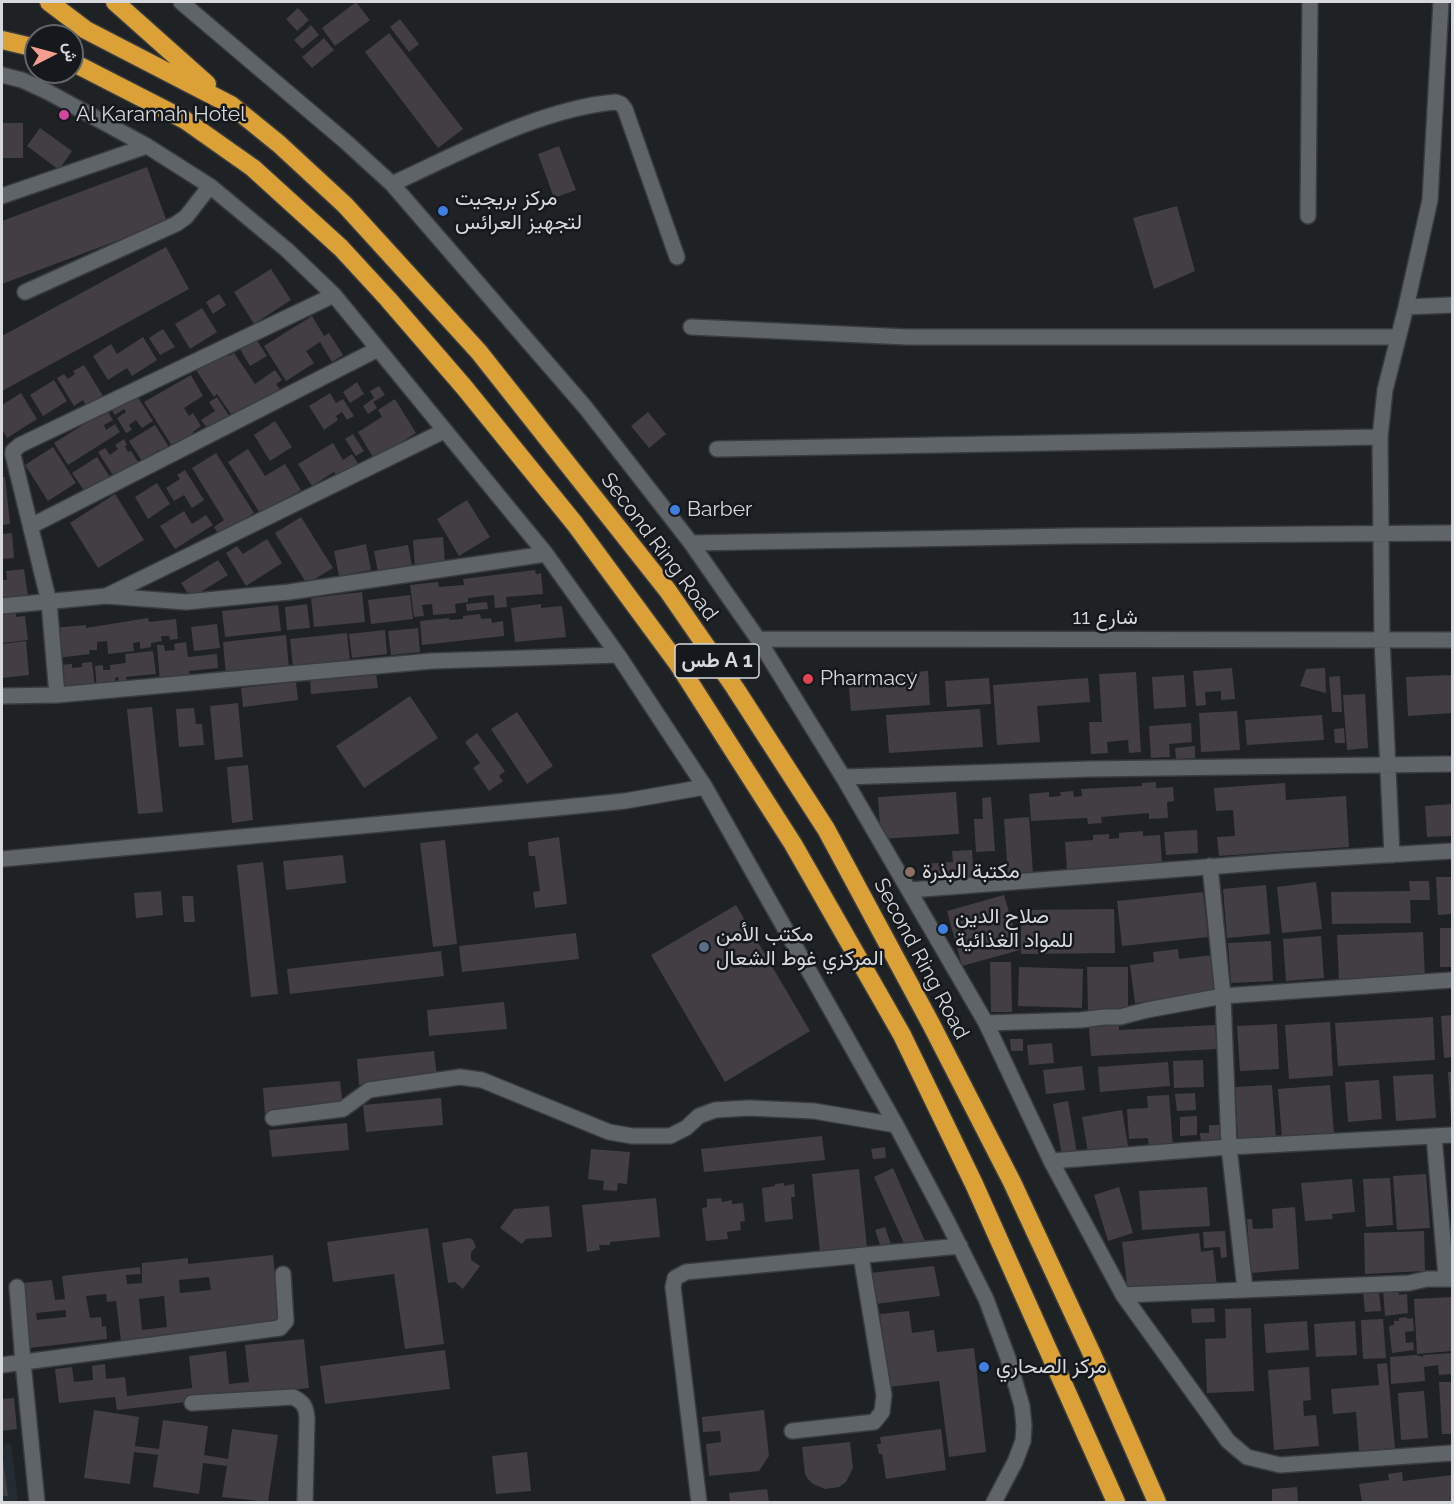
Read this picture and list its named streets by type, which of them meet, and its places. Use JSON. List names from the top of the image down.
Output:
{
  "streets": {
    "highway": ["Second Ring Road", "طس A 1"],
    "street": ["شارع 11"]
  },
  "places": [
    "Al Karamah Hotel",
    "مركز بريجيت لتجهيز العرائس",
    "Barber",
    "Pharmacy",
    "مكتبة البذرة",
    "صلاح الدين للمواد الغذائية",
    "مكتب الأمن المركزي غوط الشعال",
    "مركز الصحاري"
  ],
  "north": "right"
}
